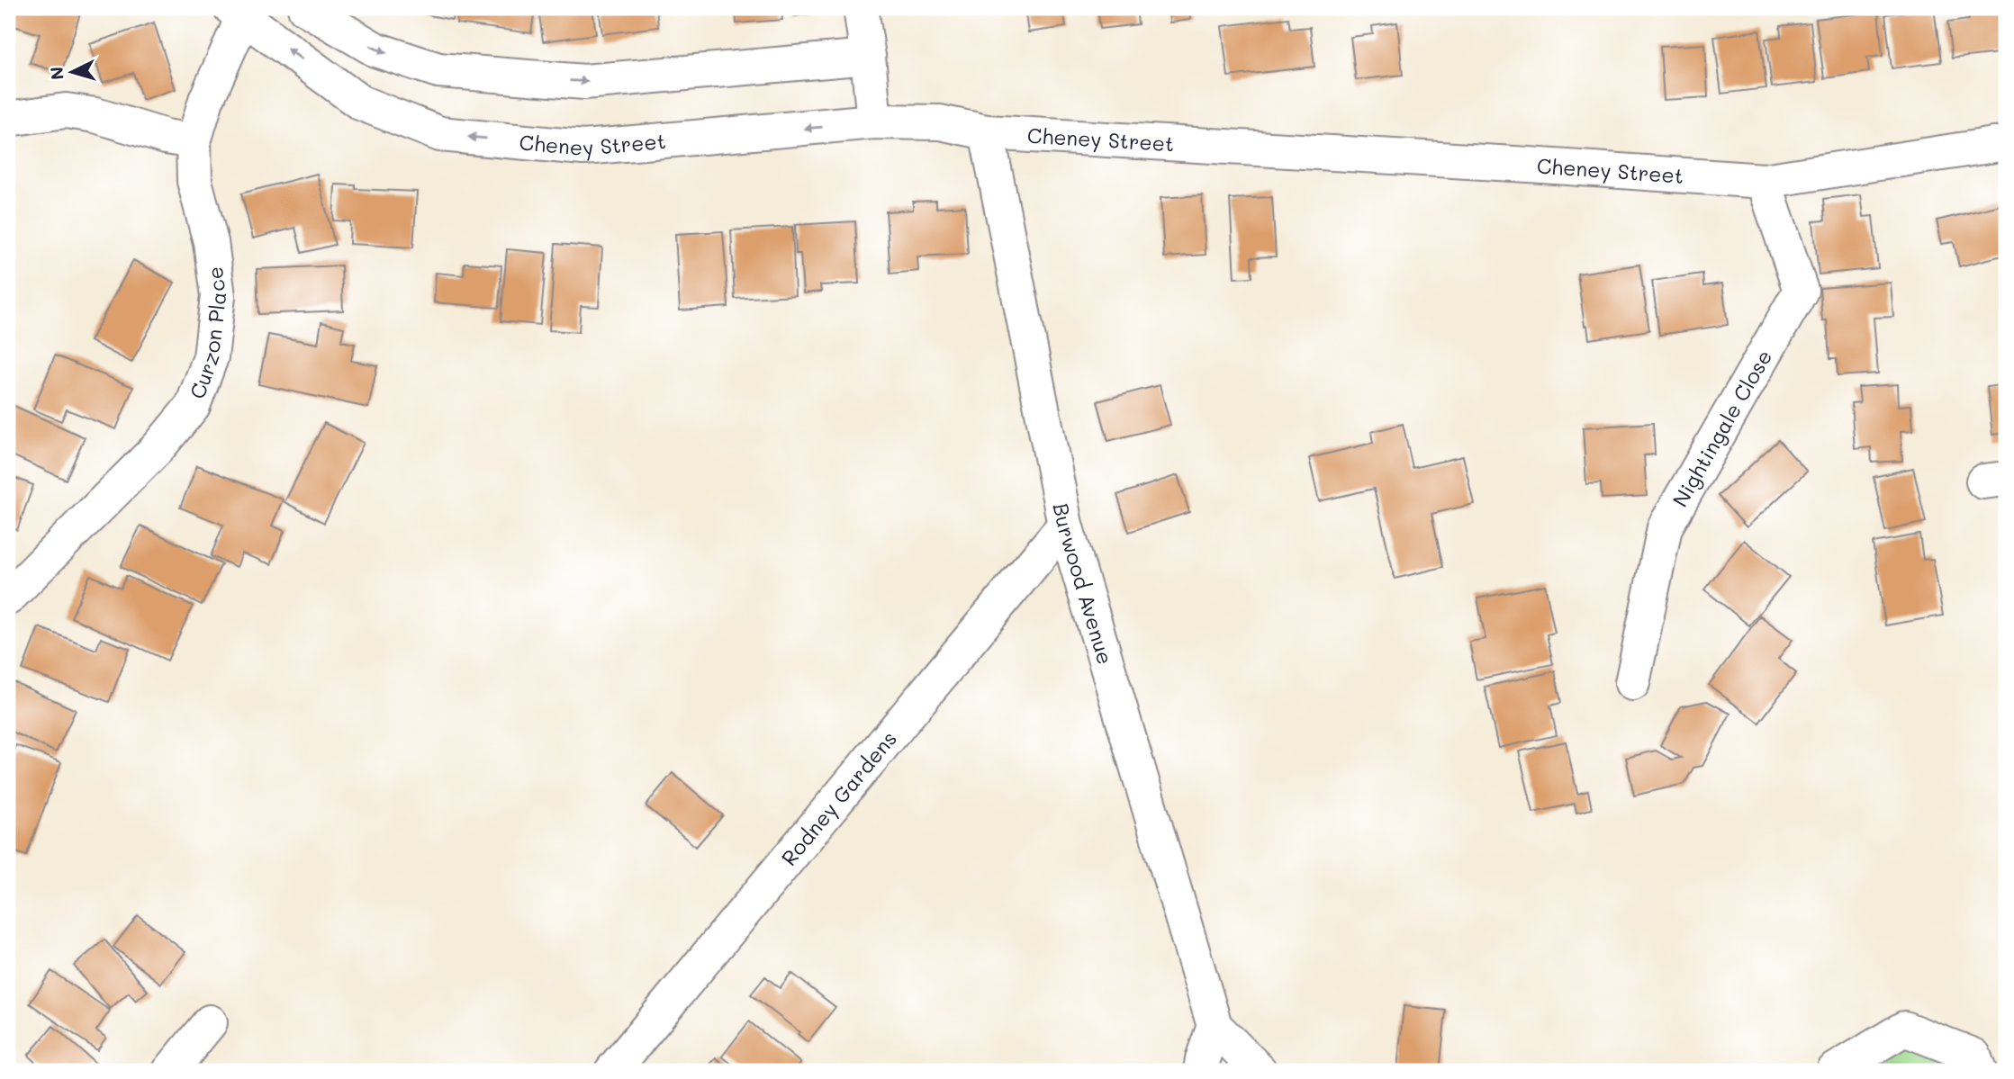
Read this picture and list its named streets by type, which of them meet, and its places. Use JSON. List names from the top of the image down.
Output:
{
  "streets": {
    "street": [
      "Cheney Street",
      "Curzon Place",
      "Nightingale Close",
      "Burwood Avenue",
      "Rodney Gardens"
    ]
  },
  "crossings": [
    ["Cheney Street", "Curzon Place"],
    ["Cheney Street", "Nightingale Close"],
    ["Cheney Street", "Burwood Avenue"],
    ["Burwood Avenue", "Rodney Gardens"]
  ],
  "north": "left"
}
